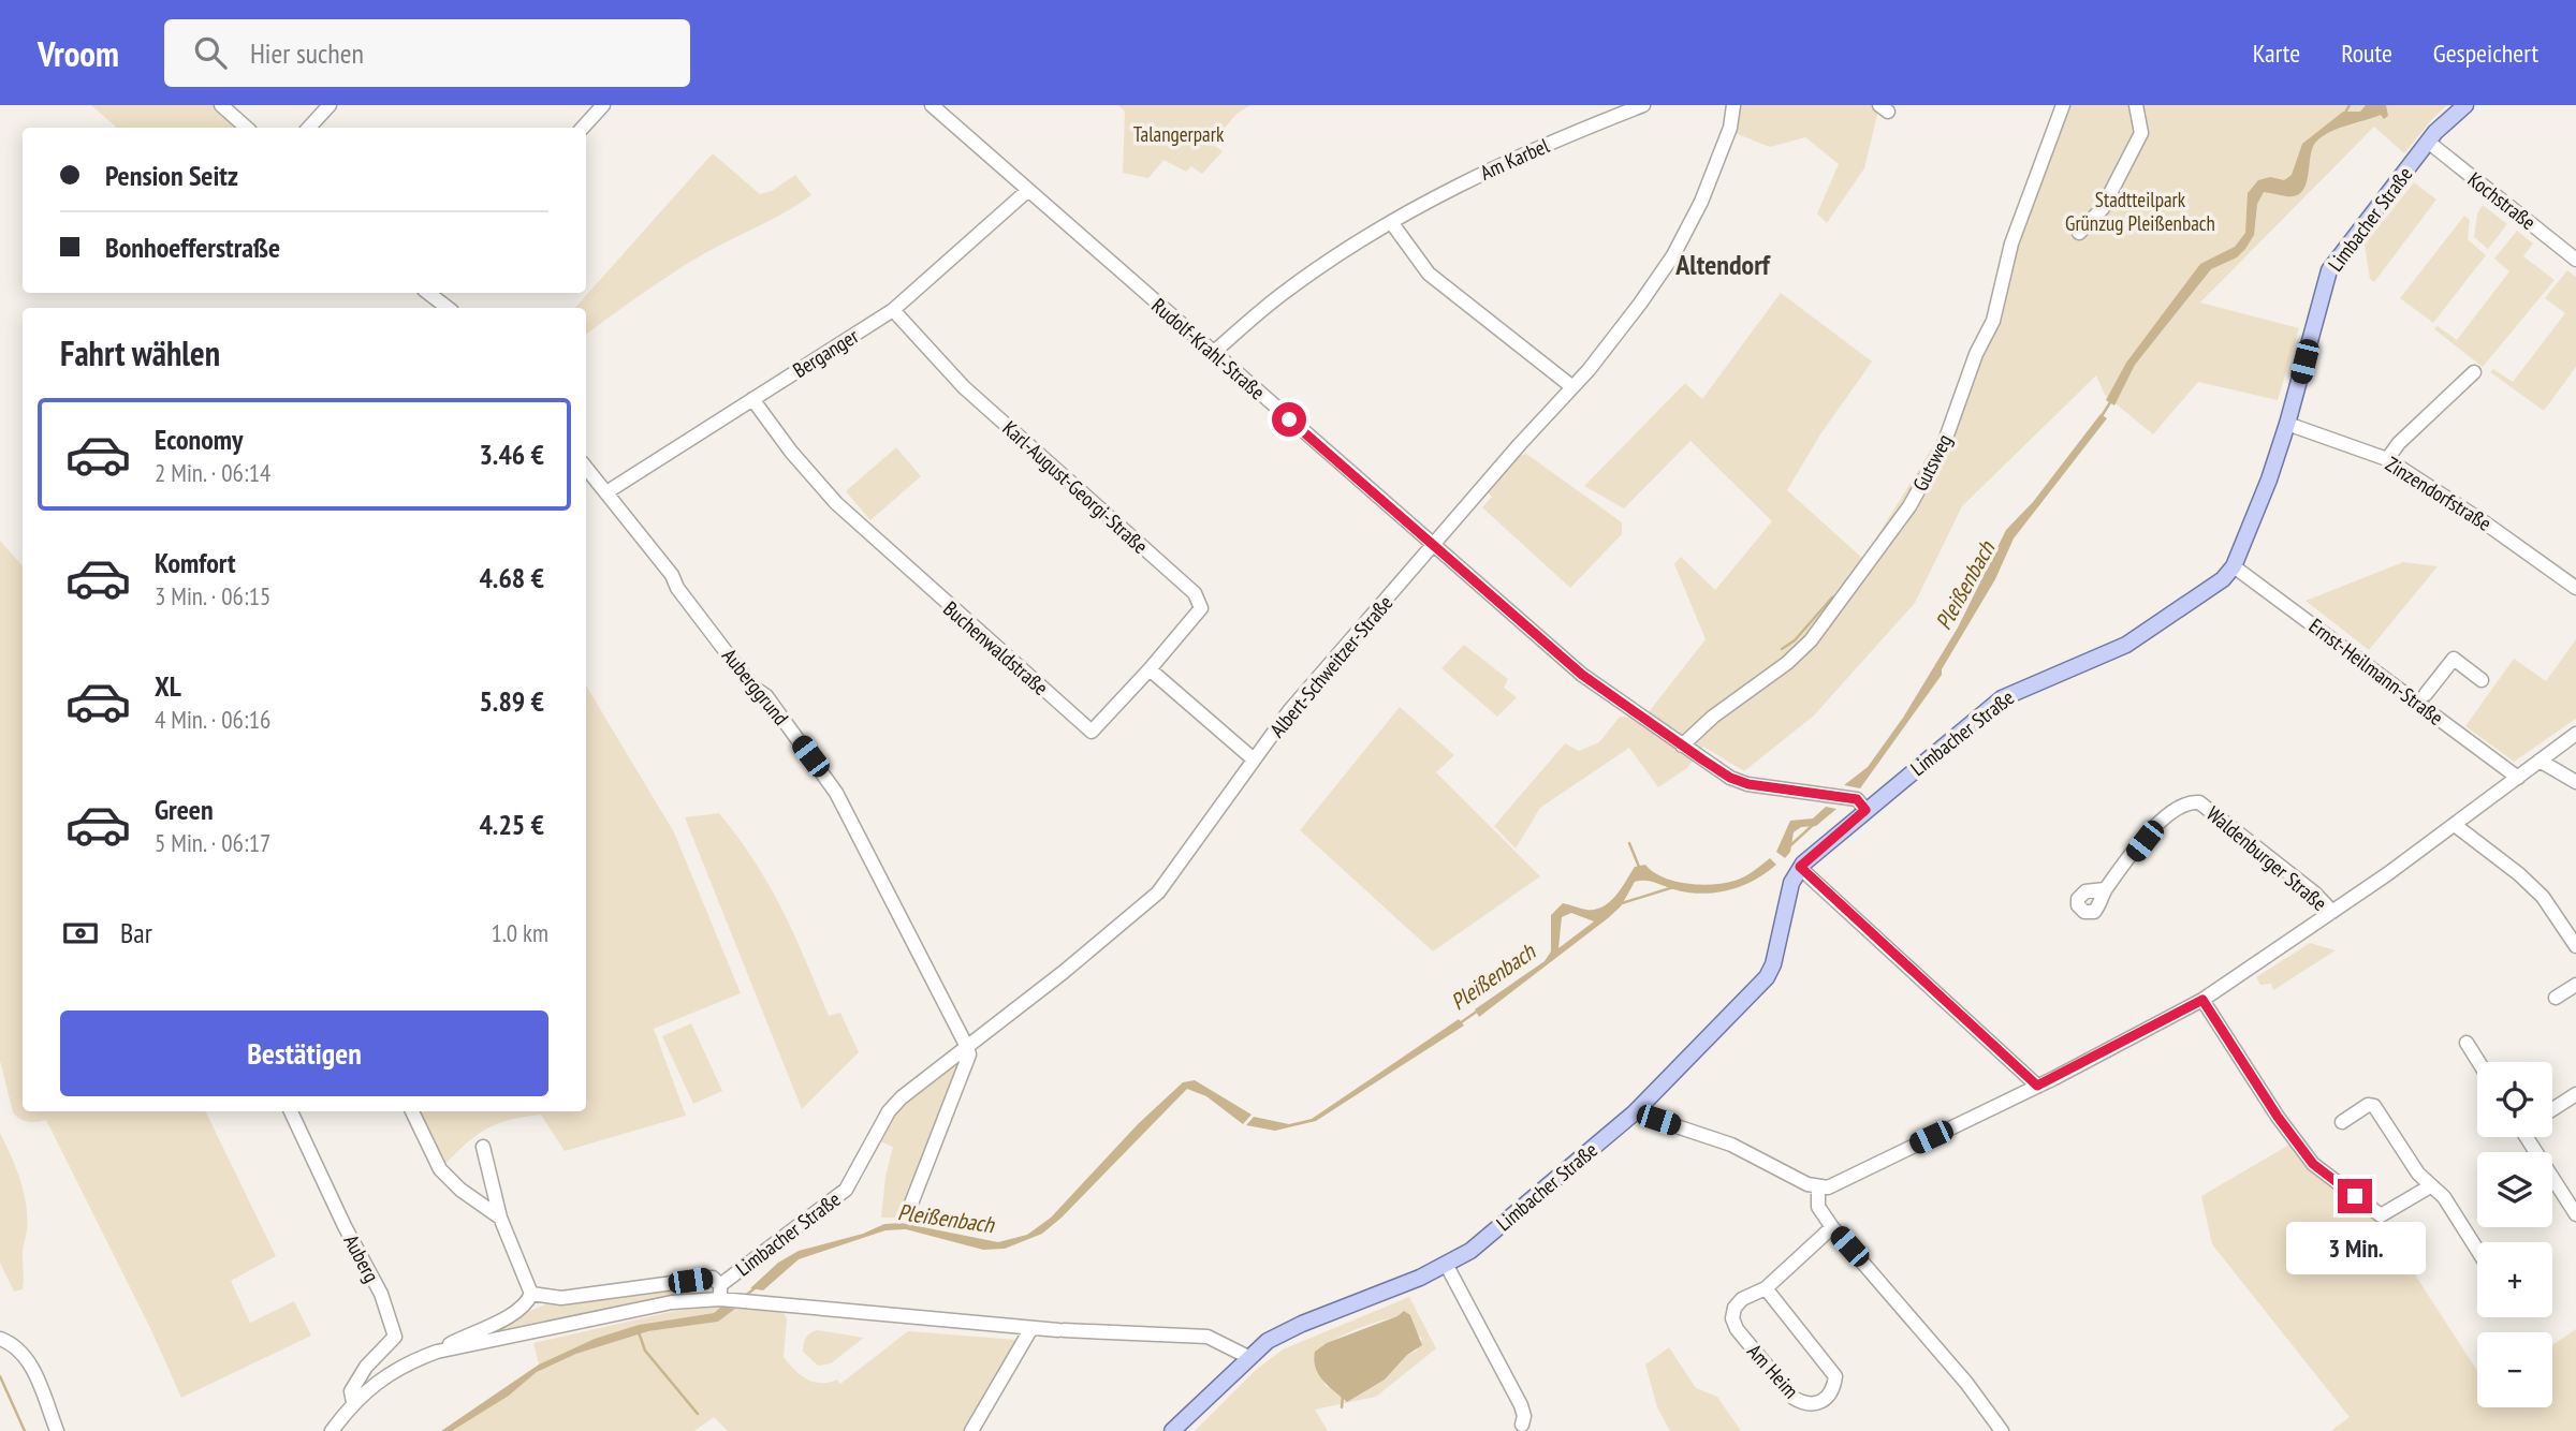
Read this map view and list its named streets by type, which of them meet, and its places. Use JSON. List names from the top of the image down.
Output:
{
  "streets": {
    "main road": ["Limbacher Straße"],
    "street": [
      "Am Karbel",
      "Kochstraße",
      "Rudolf-Krahl-Straße",
      "Berganger",
      "Gutsweg",
      "Karl-August-Georgi-Straße",
      "Zinzendorfstraße",
      "Buchenwaldstraße",
      "Albert-Schweitzer-Straße",
      "Ernst-Heilmann-Straße",
      "Auberggrund",
      "Waldenburger Straße",
      "Auberg",
      "Am Heim"
    ]
  },
  "crossings": [
    ["Am Karbel", "Rudolf-Krahl-Straße"],
    ["Kochstraße", "Limbacher Straße"],
    ["Limbacher Straße", "Rudolf-Krahl-Straße"],
    ["Limbacher Straße", "Zinzendorfstraße"],
    ["Limbacher Straße", "Albert-Schweitzer-Straße"],
    ["Limbacher Straße", "Ernst-Heilmann-Straße"],
    ["Limbacher Straße", "Auberggrund"],
    ["Limbacher Straße", "Auberg"],
    ["Rudolf-Krahl-Straße", "Berganger"],
    ["Rudolf-Krahl-Straße", "Gutsweg"],
    ["Rudolf-Krahl-Straße", "Albert-Schweitzer-Straße"],
    ["Berganger", "Karl-August-Georgi-Straße"],
    ["Berganger", "Buchenwaldstraße"],
    ["Berganger", "Auberggrund"],
    ["Karl-August-Georgi-Straße", "Buchenwaldstraße"],
    ["Albert-Schweitzer-Straße", "Auberggrund"],
    ["Ernst-Heilmann-Straße", "Waldenburger Straße"]
  ],
  "districts": ["Altendorf"],
  "water": ["Pleißenbach"],
  "parks": ["Talangerpark", "Stadtteilpark Grünzug Pleißenbach"],
  "page": {
    "header": "Vroom",
    "search": "Hier suchen",
    "nav": ["Karte", "Route", "Gespeichert"],
    "banner": ["Pension Seitz", "Bonhoefferstraße"],
    "heading": "Fahrt wählen",
    "list": [
      {
        "name": "Economy",
        "note": "2 Min. · 06:14",
        "value": "3.46 €"
      },
      {
        "name": "Komfort",
        "note": "3 Min. · 06:15",
        "value": "4.68 €"
      },
      {
        "name": "XL",
        "note": "4 Min. · 06:16",
        "value": "5.89 €"
      },
      {
        "name": "Green",
        "note": "5 Min. · 06:17",
        "value": "4.25 €"
      }
    ],
    "pay": ["Bar", "1.0 km"],
    "buttons": "Bestätigen",
    "map_buttons": ["+", "−"],
    "bubble": "3 Min."
  }
}
